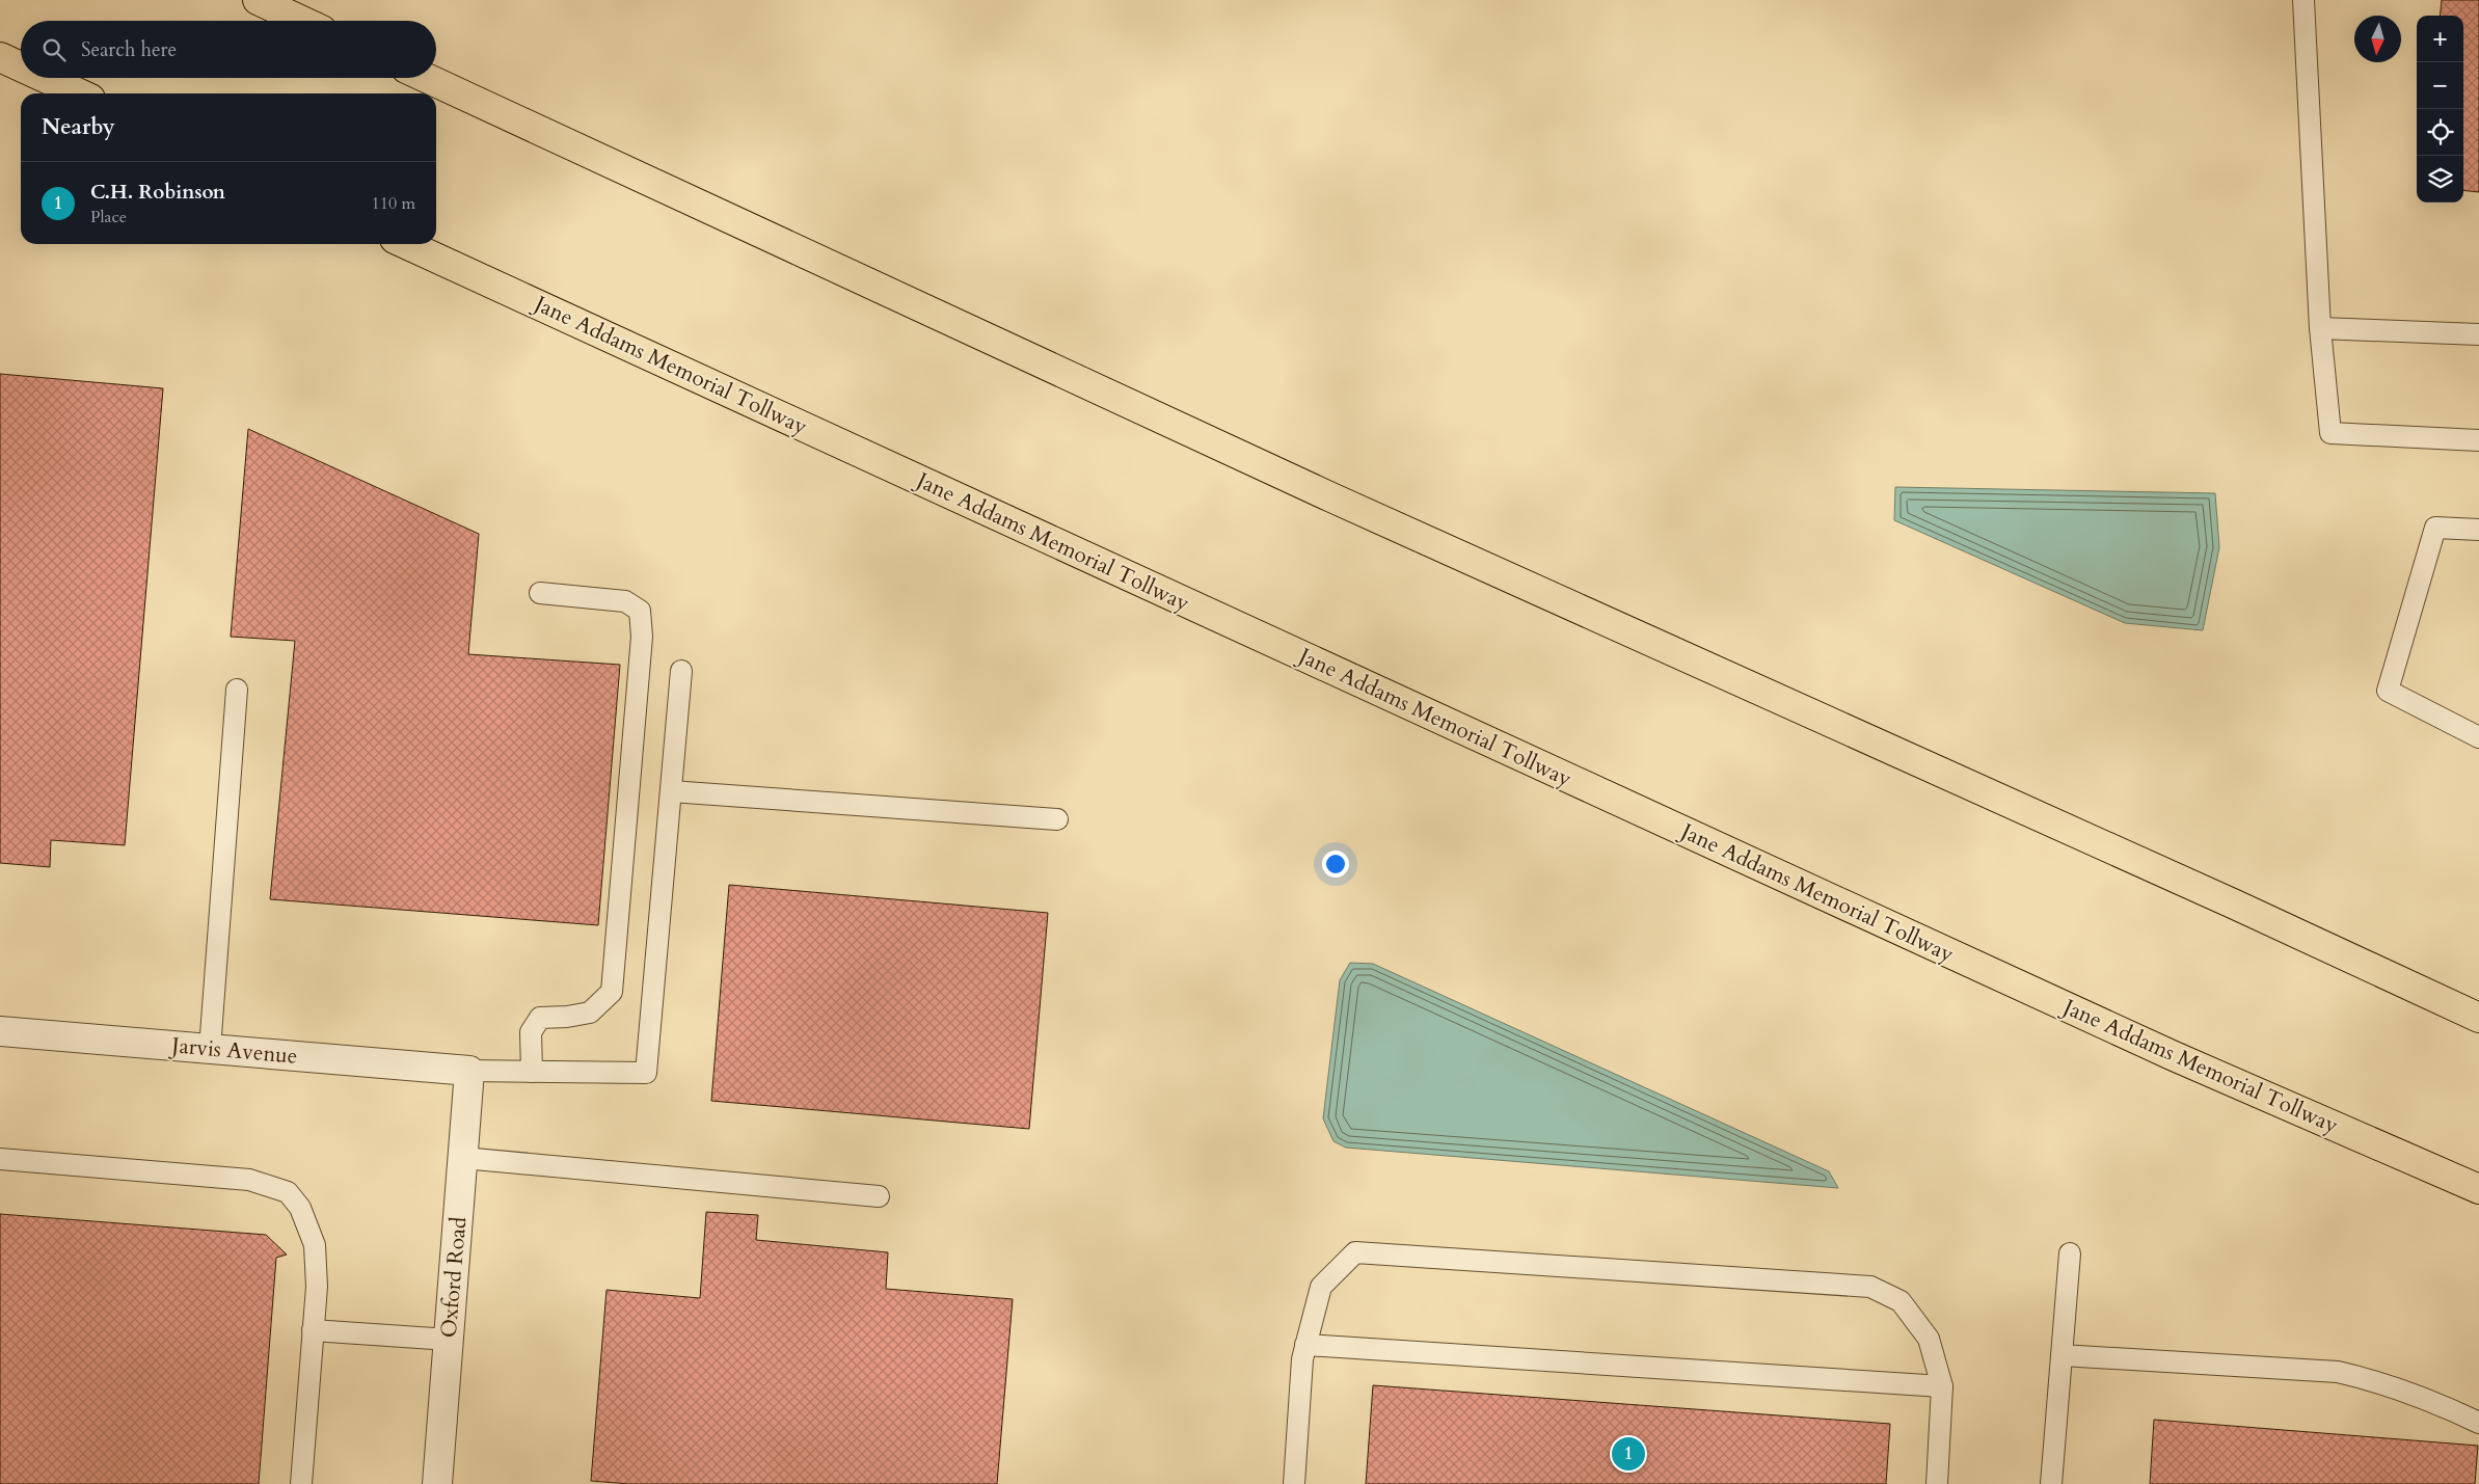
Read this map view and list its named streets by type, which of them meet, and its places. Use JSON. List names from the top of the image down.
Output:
{
  "streets": {
    "highway": ["Jane Addams Memorial Tollway"],
    "street": ["Jarvis Avenue", "Oxford Road"]
  },
  "crossings": [
    ["Jarvis Avenue", "Oxford Road"]
  ],
  "north": "bottom",
  "page": {
    "map_buttons": ["+", "−"],
    "search": "Search here",
    "heading": "Nearby",
    "list": [
      {
        "mark": "1",
        "name": "C.H. Robinson",
        "note": "Place",
        "value": "110 m"
      }
    ],
    "pins": "1"
  }
}
